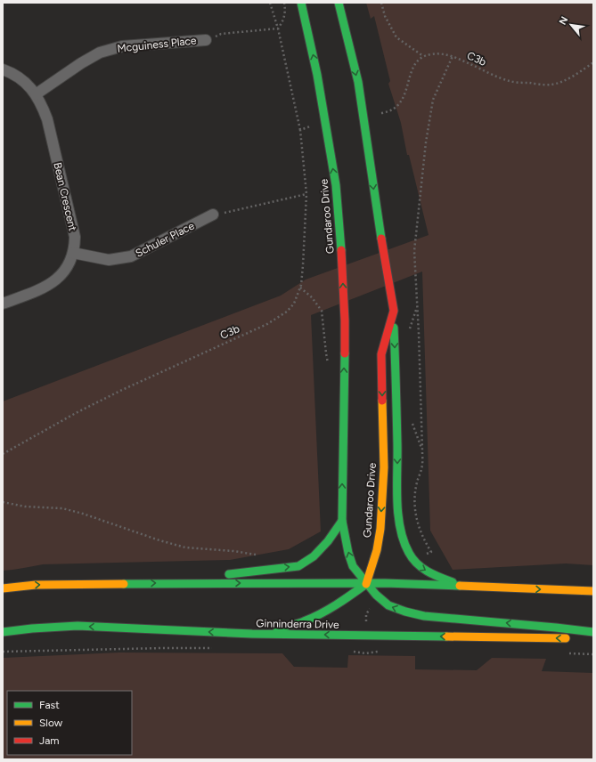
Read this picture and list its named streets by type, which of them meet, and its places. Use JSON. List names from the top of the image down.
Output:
{
  "streets": {
    "main road": ["Gundaroo Drive", "Ginninderra Drive"],
    "street": ["Mcguiness Place", "Bean Crescent", "Schuler Place"],
    "path": ["C3b"]
  },
  "crossings": [
    ["Mcguiness Place", "Bean Crescent"],
    ["Bean Crescent", "Schuler Place"]
  ],
  "legend": ["Fast", "Slow", "Jam"],
  "north": "top left"
}
